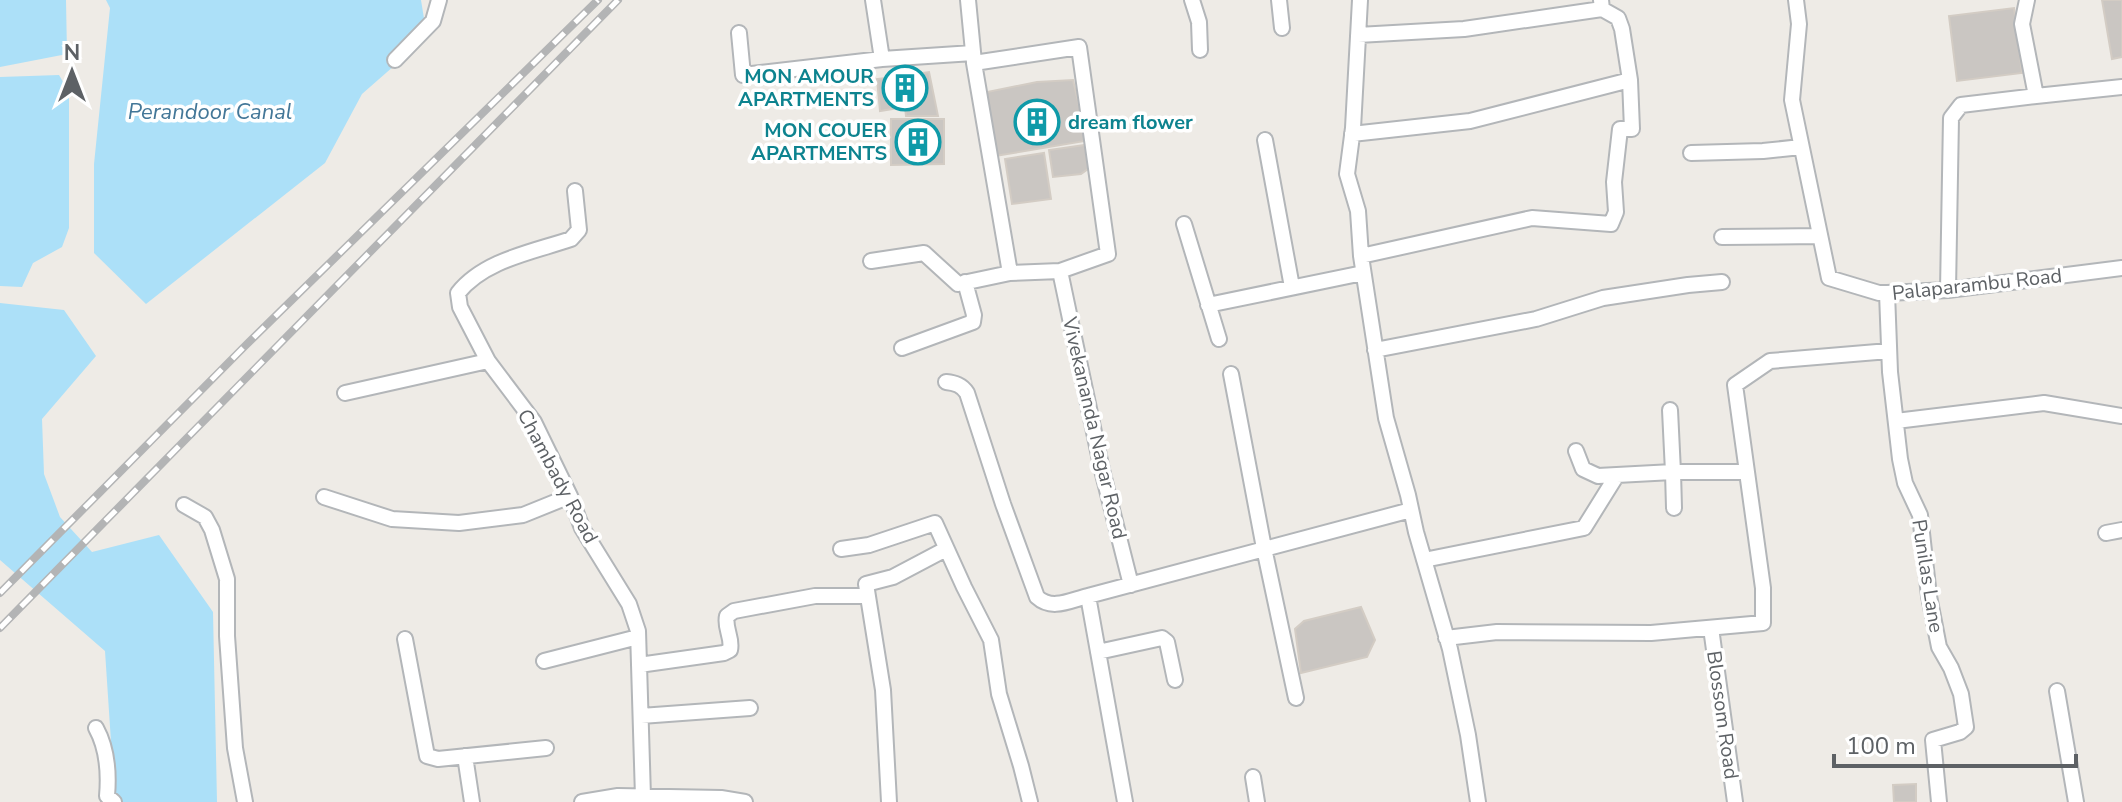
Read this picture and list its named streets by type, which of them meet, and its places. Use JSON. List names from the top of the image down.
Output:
{
  "streets": {
    "street": [
      "Palaparambu Road",
      "Vivekananda Nagar Road",
      "Chambady Road",
      "Punilas Lane",
      "Blossom Road"
    ]
  },
  "crossings": [
    ["Palaparambu Road", "Punilas Lane"]
  ],
  "water": ["Perandoor Canal"],
  "places": {
    "building": ["MON AMOUR APARTMENTS", "dream flower", "MON COUER APARTMENTS"]
  },
  "scale_bar": "100 m",
  "north": "top"
}
